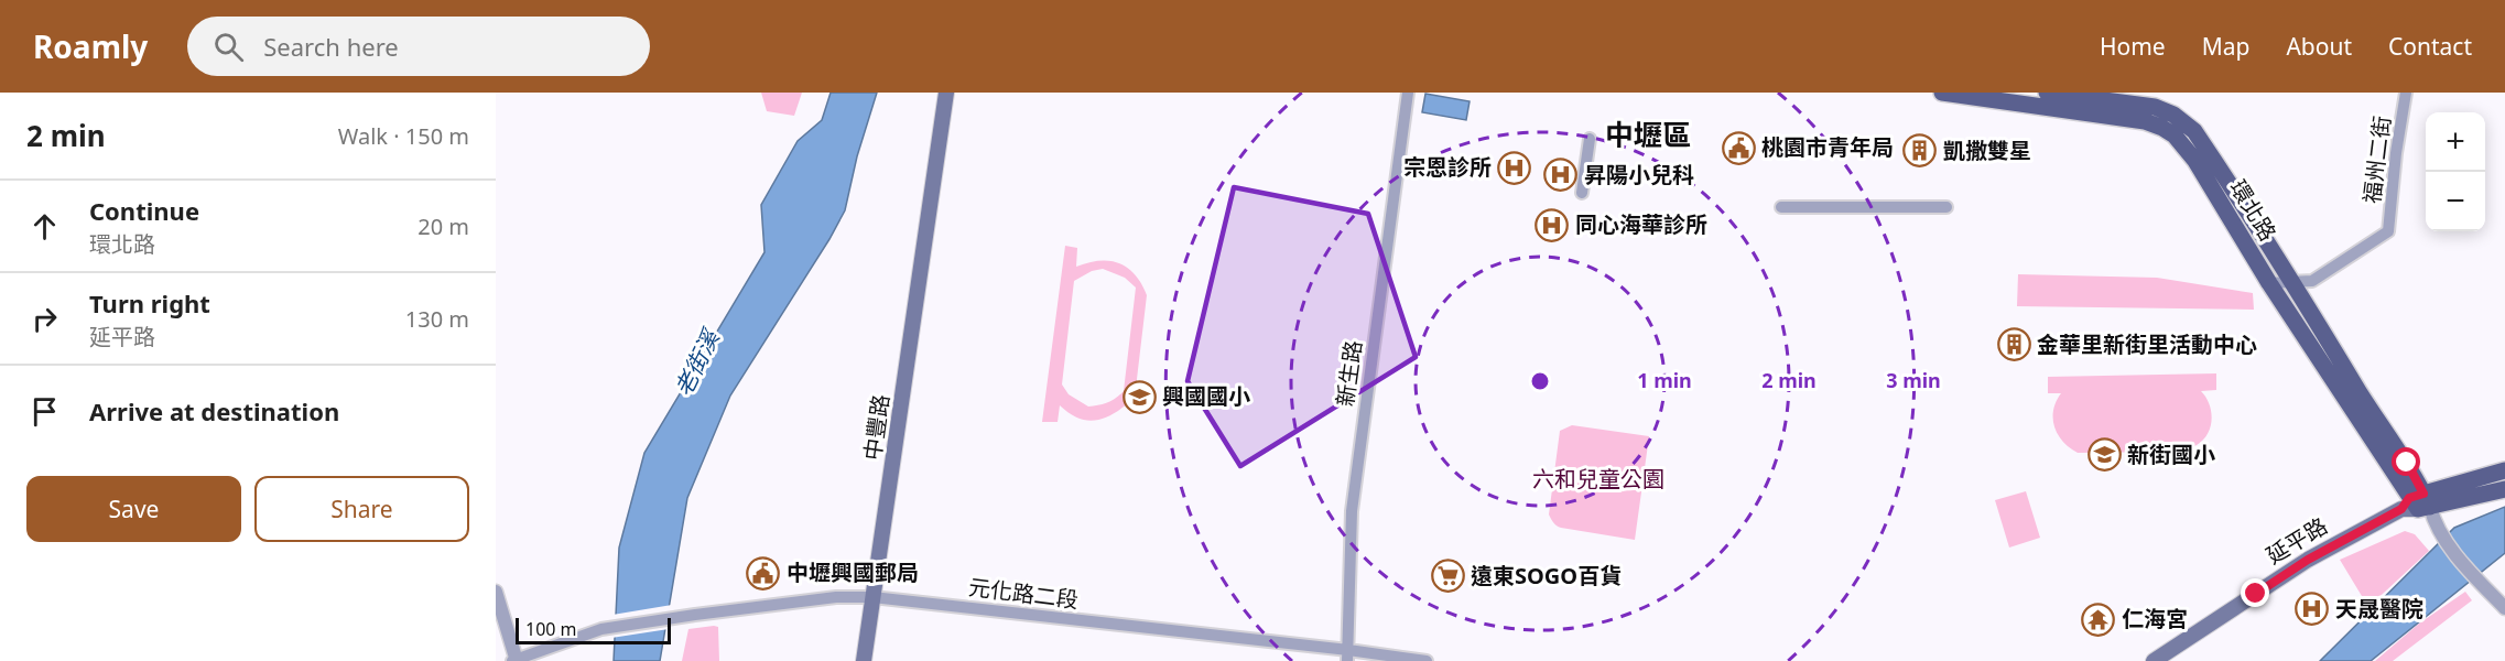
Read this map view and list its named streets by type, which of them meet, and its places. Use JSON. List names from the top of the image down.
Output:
{
  "streets": {
    "main road": ["環北路", "中豐路", "延平路"],
    "street": ["福州二街", "新生路", "元化路二段"]
  },
  "crossings": [
    ["福州二街", "環北路"],
    ["環北路", "延平路"],
    ["新生路", "元化路二段"],
    ["中豐路", "元化路二段"]
  ],
  "districts": ["中壢區"],
  "water": ["老街溪"],
  "parks": ["六和兒童公園"],
  "places": {
    "public building": ["桃園市青年局", "中壢興國郵局"],
    "building": ["凱撒雙星", "金華里新街里活動中心"],
    "hospital": [
      "宗恩診所",
      "昇陽小兒科",
      "同心海華診所",
      "天晟醫院"
    ],
    "school or university": ["興國國小", "新街國小"],
    "supermarket": ["遠東SOGO百貨"],
    "temple": ["仁海宮"]
  },
  "scale_bar": "100 m",
  "page": {
    "header": "Roamly",
    "search": "Search here",
    "nav": [
      "Home",
      "Map",
      "About",
      "Contact"
    ],
    "heading": ["2 min", "Walk · 150 m"],
    "map_buttons": ["+", "−"],
    "list": [
      ["Continue", "環北路", "20 m"],
      ["Turn right", "延平路", "130 m"],
      "Arrive at destination"
    ],
    "buttons": ["Save", "Share"],
    "scale": "100 m"
  },
  "rings": ["1 min", "2 min", "3 min"]
}
